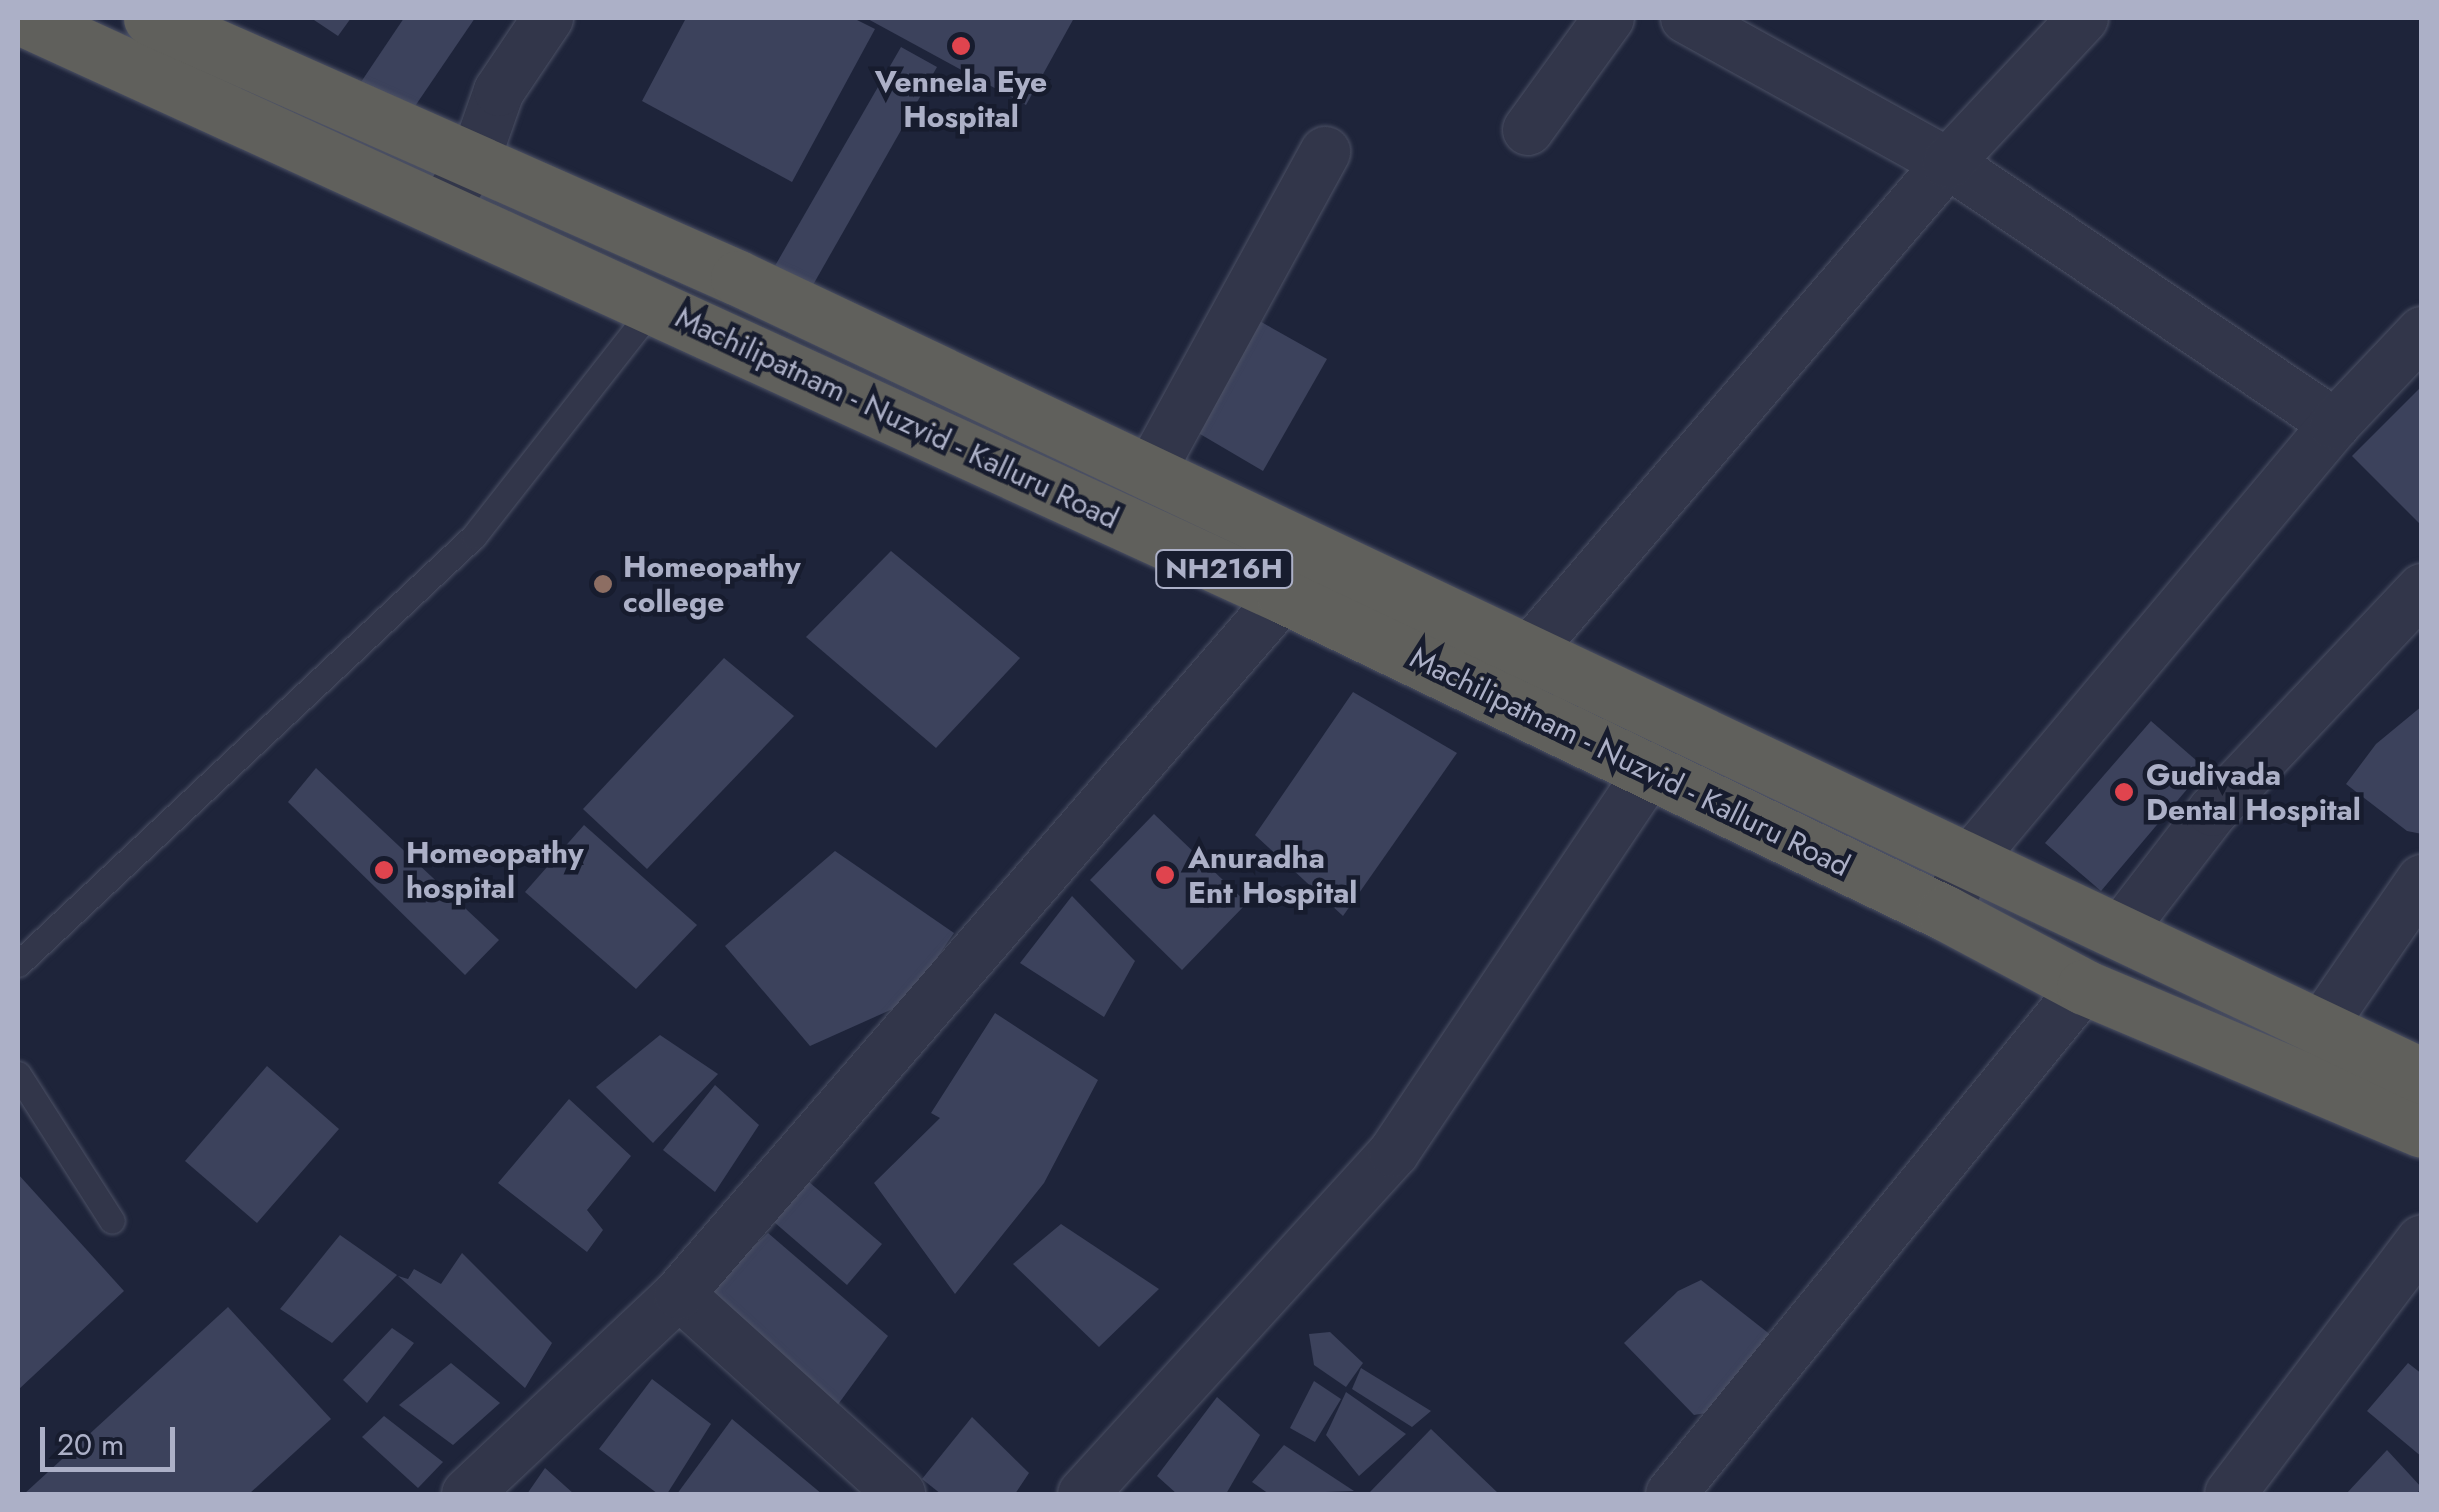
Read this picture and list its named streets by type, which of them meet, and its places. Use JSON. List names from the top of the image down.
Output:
{
  "streets": {
    "highway": ["Machilipatnam - Nuzvid - Kalluru Road", "NH216H"]
  },
  "places": [
    "Vennela Eye Hospital",
    "Homeopathy college",
    "Gudivada Dental Hospital",
    "Homeopathy hospital",
    "Anuradha Ent Hospital"
  ],
  "scale_bar": "20 m"
}
